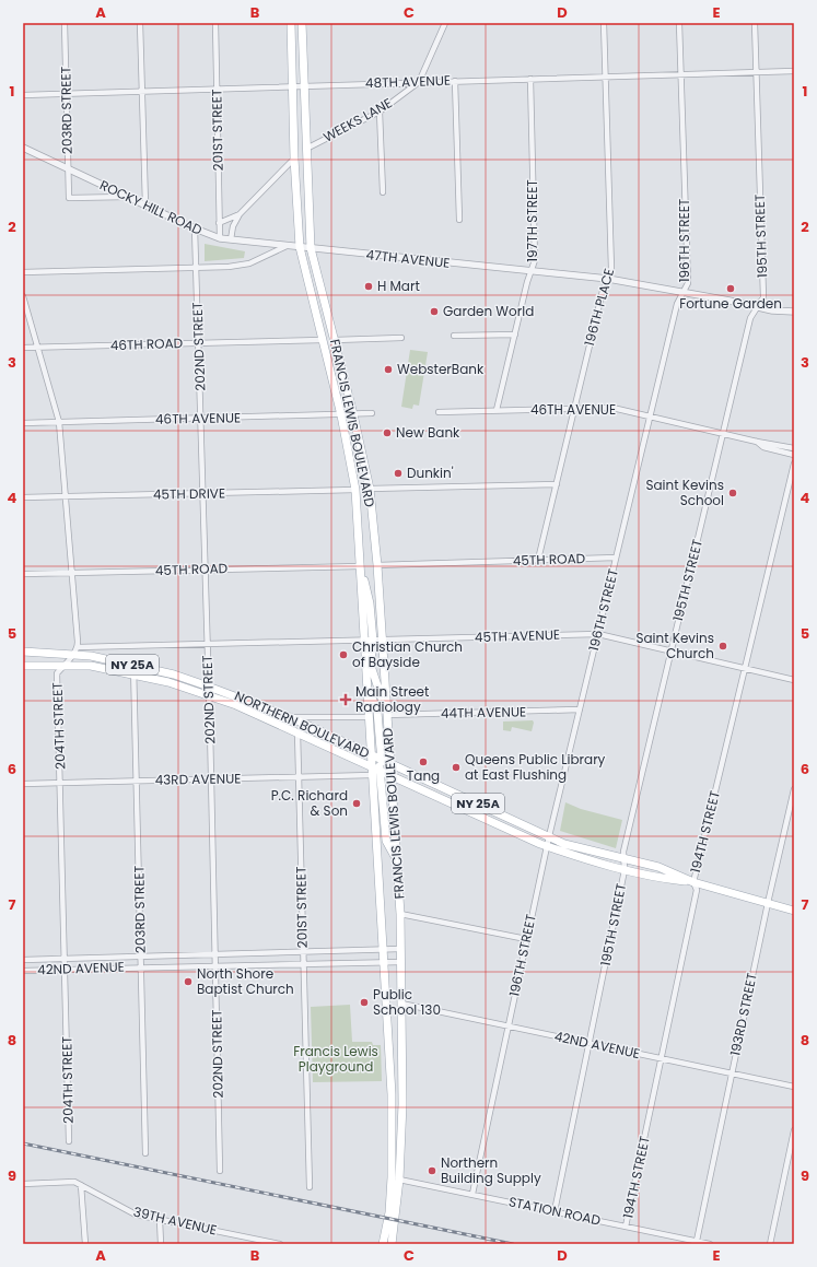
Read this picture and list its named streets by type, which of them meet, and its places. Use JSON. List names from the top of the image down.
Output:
{
  "streets": {
    "main road": ["FRANCIS LEWIS BOULEVARD", "NY 25A", "NORTHERN BOULEVARD"],
    "street": [
      "48TH AVENUE",
      "203RD STREET",
      "WEEKS LANE",
      "201ST STREET",
      "ROCKY HILL ROAD",
      "197TH STREET",
      "195TH STREET",
      "196TH STREET",
      "47TH AVENUE",
      "196TH PLACE",
      "46TH ROAD",
      "202ND STREET",
      "46TH AVENUE",
      "45TH DRIVE",
      "45TH ROAD",
      "45TH AVENUE",
      "44TH AVENUE",
      "204TH STREET",
      "43RD AVENUE",
      "194TH STREET",
      "42ND AVENUE",
      "193RD STREET",
      "STATION ROAD",
      "39TH AVENUE"
    ]
  },
  "crossings": [
    ["48TH AVENUE", "203RD STREET"],
    ["48TH AVENUE", "WEEKS LANE"],
    ["48TH AVENUE", "201ST STREET"],
    ["48TH AVENUE", "197TH STREET"],
    ["48TH AVENUE", "195TH STREET"],
    ["48TH AVENUE", "196TH STREET"],
    ["48TH AVENUE", "196TH PLACE"],
    ["48TH AVENUE", "FRANCIS LEWIS BOULEVARD"],
    ["203RD STREET", "ROCKY HILL ROAD"],
    ["203RD STREET", "NORTHERN BOULEVARD"],
    ["203RD STREET", "43RD AVENUE"],
    ["203RD STREET", "42ND AVENUE"],
    ["WEEKS LANE", "FRANCIS LEWIS BOULEVARD"],
    ["201ST STREET", "ROCKY HILL ROAD"],
    ["201ST STREET", "NORTHERN BOULEVARD"],
    ["201ST STREET", "43RD AVENUE"],
    ["201ST STREET", "42ND AVENUE"],
    ["ROCKY HILL ROAD", "47TH AVENUE"],
    ["ROCKY HILL ROAD", "202ND STREET"],
    ["197TH STREET", "47TH AVENUE"],
    ["197TH STREET", "46TH AVENUE"],
    ["195TH STREET", "47TH AVENUE"],
    ["195TH STREET", "46TH AVENUE"],
    ["195TH STREET", "45TH AVENUE"],
    ["195TH STREET", "NORTHERN BOULEVARD"],
    ["195TH STREET", "42ND AVENUE"],
    ["195TH STREET", "STATION ROAD"],
    ["196TH STREET", "47TH AVENUE"],
    ["196TH STREET", "46TH AVENUE"],
    ["196TH STREET", "45TH ROAD"],
    ["196TH STREET", "45TH AVENUE"],
    ["196TH STREET", "44TH AVENUE"],
    ["196TH STREET", "NORTHERN BOULEVARD"],
    ["196TH STREET", "42ND AVENUE"],
    ["196TH STREET", "STATION ROAD"],
    ["47TH AVENUE", "196TH PLACE"],
    ["47TH AVENUE", "202ND STREET"],
    ["47TH AVENUE", "FRANCIS LEWIS BOULEVARD"],
    ["196TH PLACE", "46TH AVENUE"],
    ["196TH PLACE", "45TH ROAD"],
    ["46TH ROAD", "202ND STREET"],
    ["46TH ROAD", "FRANCIS LEWIS BOULEVARD"],
    ["202ND STREET", "46TH AVENUE"],
    ["202ND STREET", "45TH DRIVE"],
    ["202ND STREET", "45TH ROAD"],
    ["202ND STREET", "45TH AVENUE"],
    ["202ND STREET", "NORTHERN BOULEVARD"],
    ["202ND STREET", "43RD AVENUE"],
    ["202ND STREET", "42ND AVENUE"],
    ["46TH AVENUE", "FRANCIS LEWIS BOULEVARD"],
    ["FRANCIS LEWIS BOULEVARD", "45TH DRIVE"],
    ["FRANCIS LEWIS BOULEVARD", "45TH ROAD"],
    ["FRANCIS LEWIS BOULEVARD", "45TH AVENUE"],
    ["FRANCIS LEWIS BOULEVARD", "44TH AVENUE"],
    ["FRANCIS LEWIS BOULEVARD", "NORTHERN BOULEVARD"],
    ["FRANCIS LEWIS BOULEVARD", "43RD AVENUE"],
    ["FRANCIS LEWIS BOULEVARD", "42ND AVENUE"],
    ["FRANCIS LEWIS BOULEVARD", "STATION ROAD"],
    ["45TH AVENUE", "204TH STREET"],
    ["45TH AVENUE", "194TH STREET"],
    ["NORTHERN BOULEVARD", "204TH STREET"],
    ["NORTHERN BOULEVARD", "194TH STREET"],
    ["NORTHERN BOULEVARD", "193RD STREET"],
    ["204TH STREET", "43RD AVENUE"],
    ["204TH STREET", "42ND AVENUE"],
    ["194TH STREET", "42ND AVENUE"],
    ["194TH STREET", "STATION ROAD"],
    ["42ND AVENUE", "193RD STREET"],
    ["193RD STREET", "STATION ROAD"]
  ],
  "parks": ["Francis Lewis Playground"],
  "places": {
    "other": [
      "H Mart",
      "Fortune Garden",
      "Garden World",
      "WebsterBank",
      "New Bank",
      "Dunkin'",
      "Saint Kevins School",
      "Saint Kevins Church",
      "Christian Church of Bayside",
      "Tang",
      "Queens Public Library at East Flushing",
      "P.C. Richard & Son",
      "North Shore Baptist Church",
      "Public School 130",
      "Northern Building Supply"
    ],
    "health": ["Main Street Radiology"]
  },
  "grid": {
    "columns": [
      "A",
      "B",
      "C",
      "D",
      "E"
    ],
    "rows": [
      "1",
      "2",
      "3",
      "4",
      "5",
      "6",
      "7",
      "8",
      "9"
    ]
  }
}
